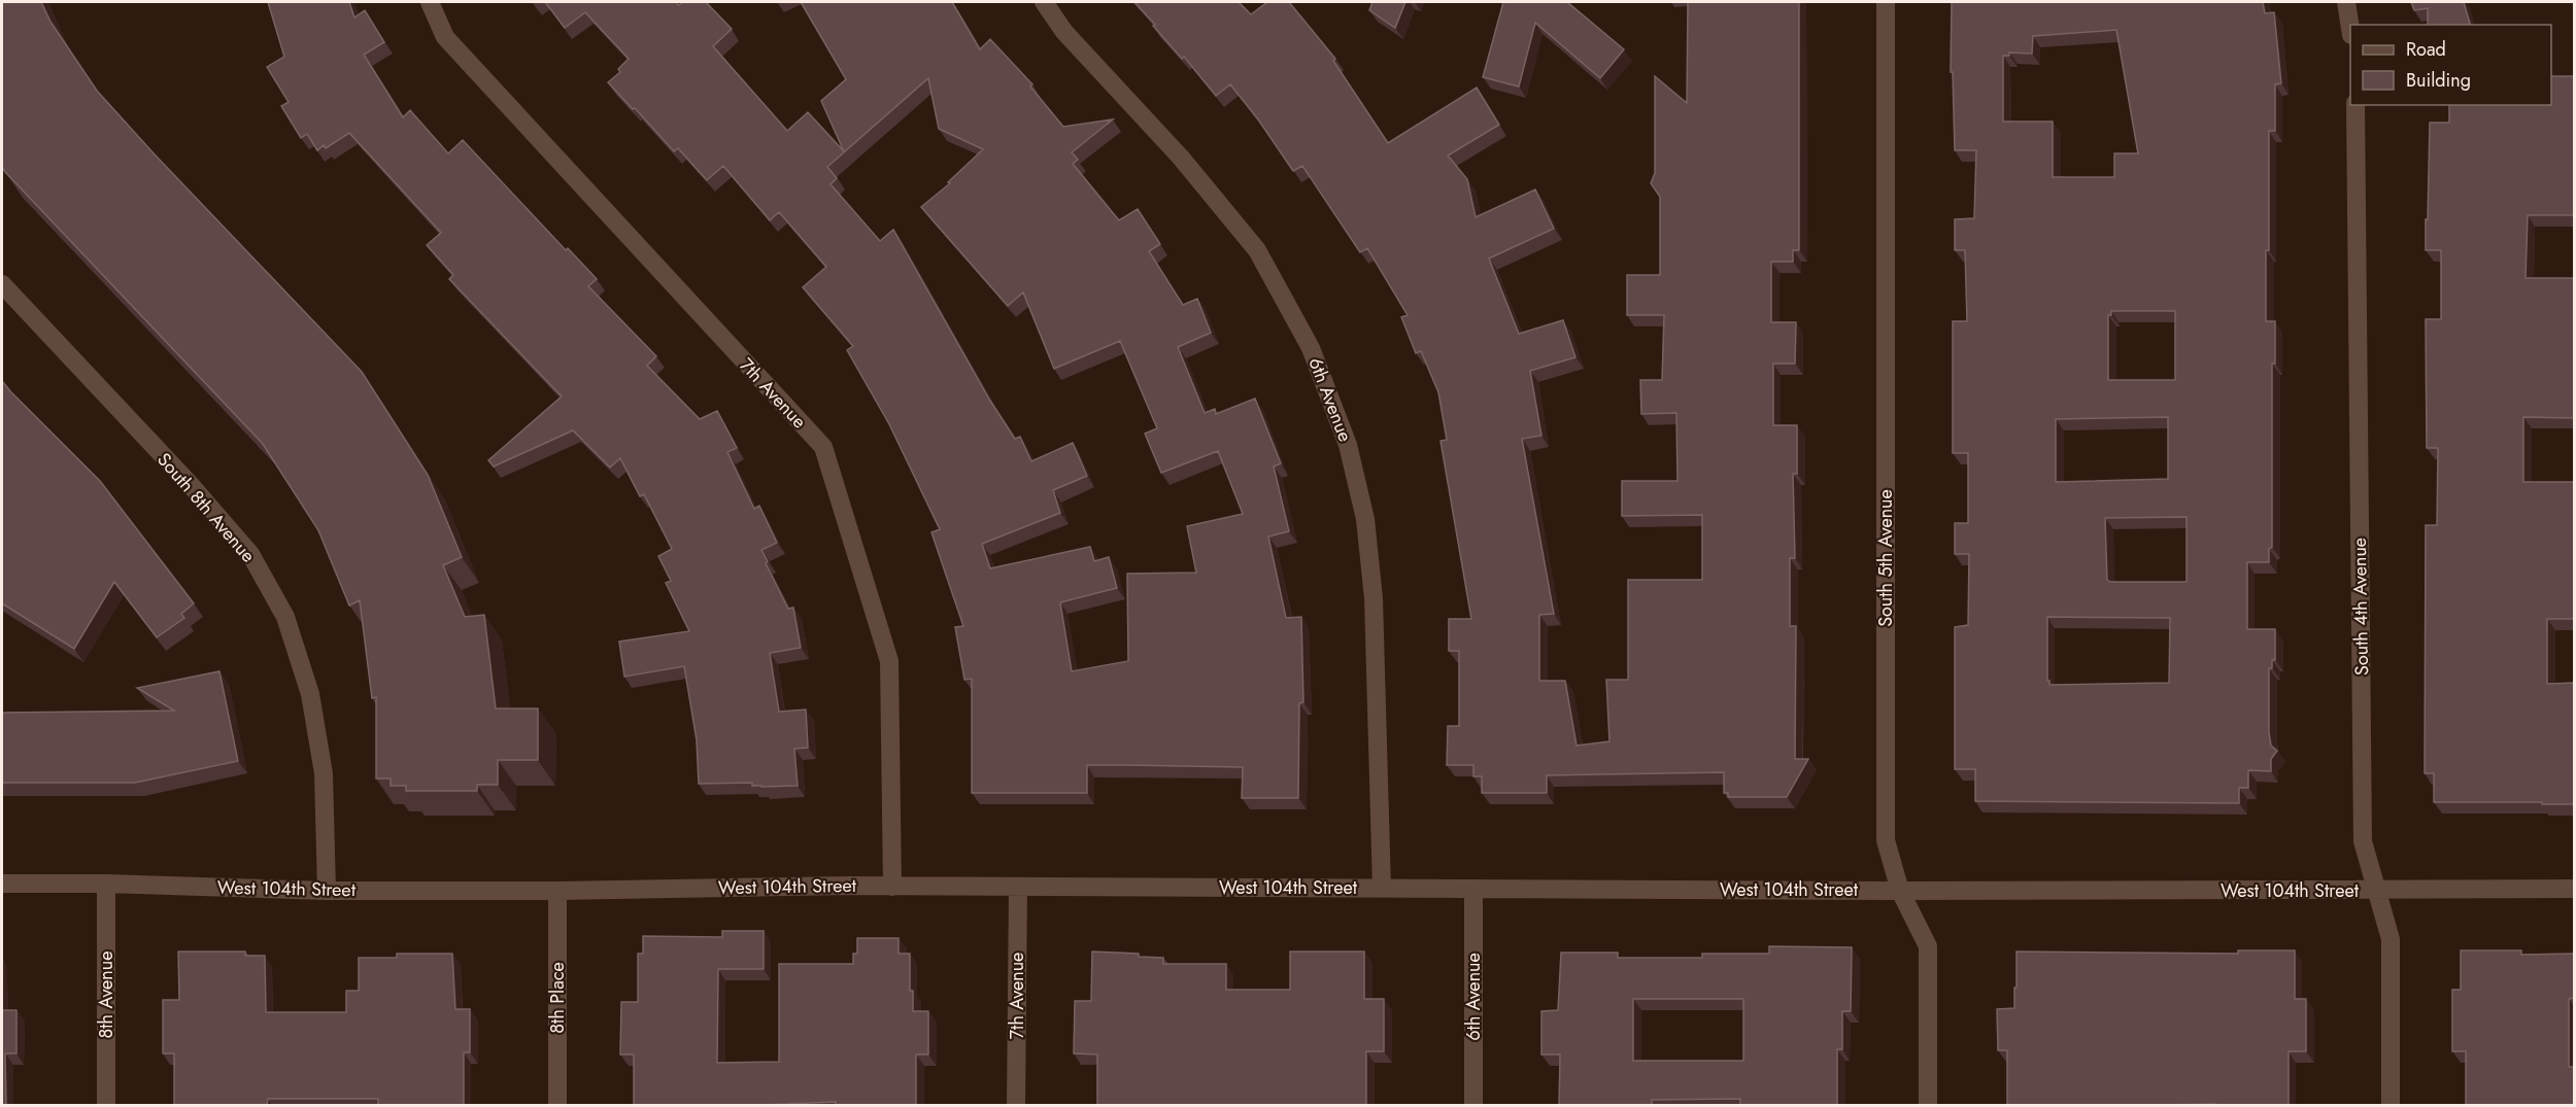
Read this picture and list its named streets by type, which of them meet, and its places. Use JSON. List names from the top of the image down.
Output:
{
  "streets": {
    "street": [
      "7th Avenue",
      "6th Avenue",
      "South 8th Avenue",
      "South 5th Avenue",
      "South 4th Avenue",
      "West 104th Street",
      "8th Avenue",
      "8th Place"
    ]
  },
  "crossings": [
    ["7th Avenue", "West 104th Street"],
    ["6th Avenue", "West 104th Street"],
    ["South 8th Avenue", "West 104th Street"],
    ["South 5th Avenue", "West 104th Street"],
    ["South 4th Avenue", "West 104th Street"],
    ["West 104th Street", "8th Avenue"],
    ["West 104th Street", "8th Place"]
  ],
  "legend": ["Road", "Building"]
}
